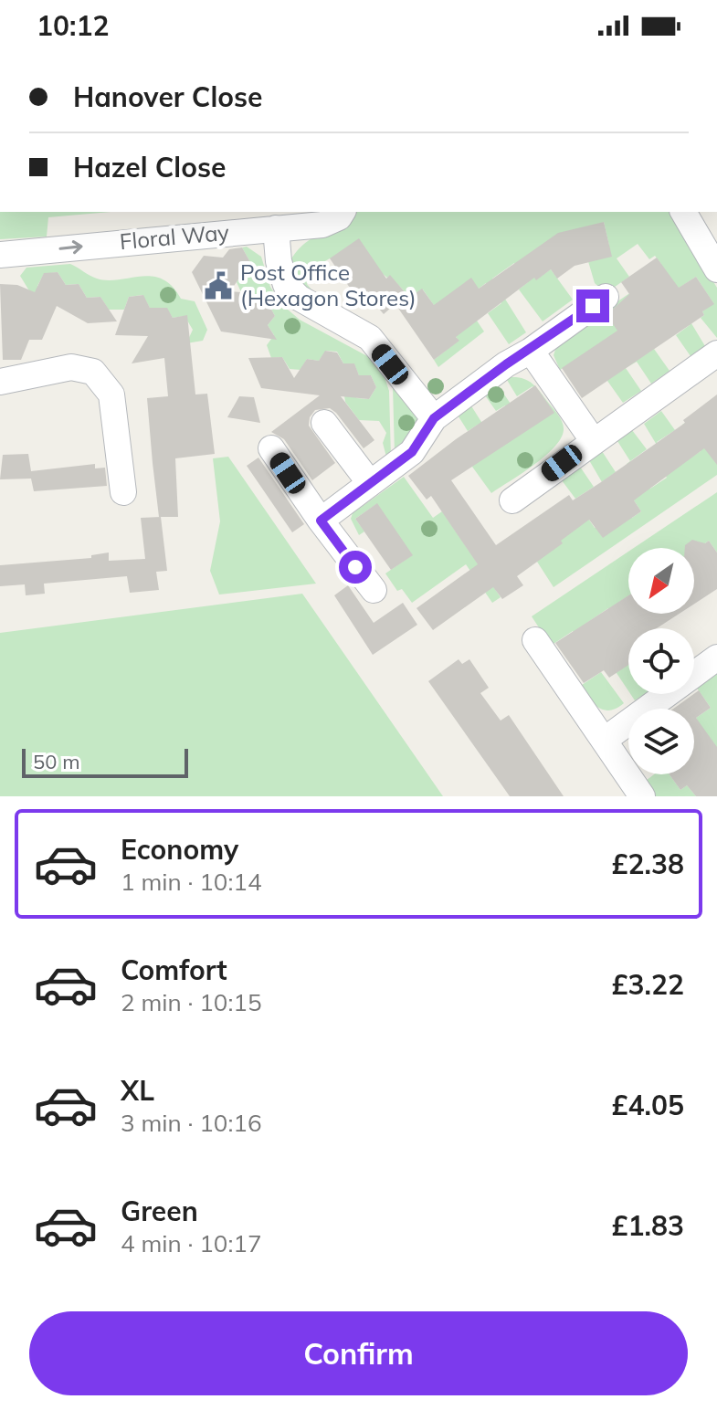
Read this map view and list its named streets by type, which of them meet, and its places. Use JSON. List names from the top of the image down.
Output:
{
  "streets": {
    "street": ["Floral Way"]
  },
  "one_way": ["Floral Way"],
  "places": {
    "public building": ["Post Office (Hexagon Stores)"]
  },
  "scale_bar": "50 m",
  "north": "bottom left",
  "page": {
    "status": "10:12",
    "banner": ["Hanover Close", "Hazel Close"],
    "scale": "50 m",
    "list": [
      {
        "name": "Economy",
        "note": "1 min · 10:14",
        "value": "£2.38"
      },
      {
        "name": "Comfort",
        "note": "2 min · 10:15",
        "value": "£3.22"
      },
      {
        "name": "XL",
        "note": "3 min · 10:16",
        "value": "£4.05"
      },
      {
        "name": "Green",
        "note": "4 min · 10:17",
        "value": "£1.83"
      }
    ],
    "buttons": "Confirm"
  }
}
